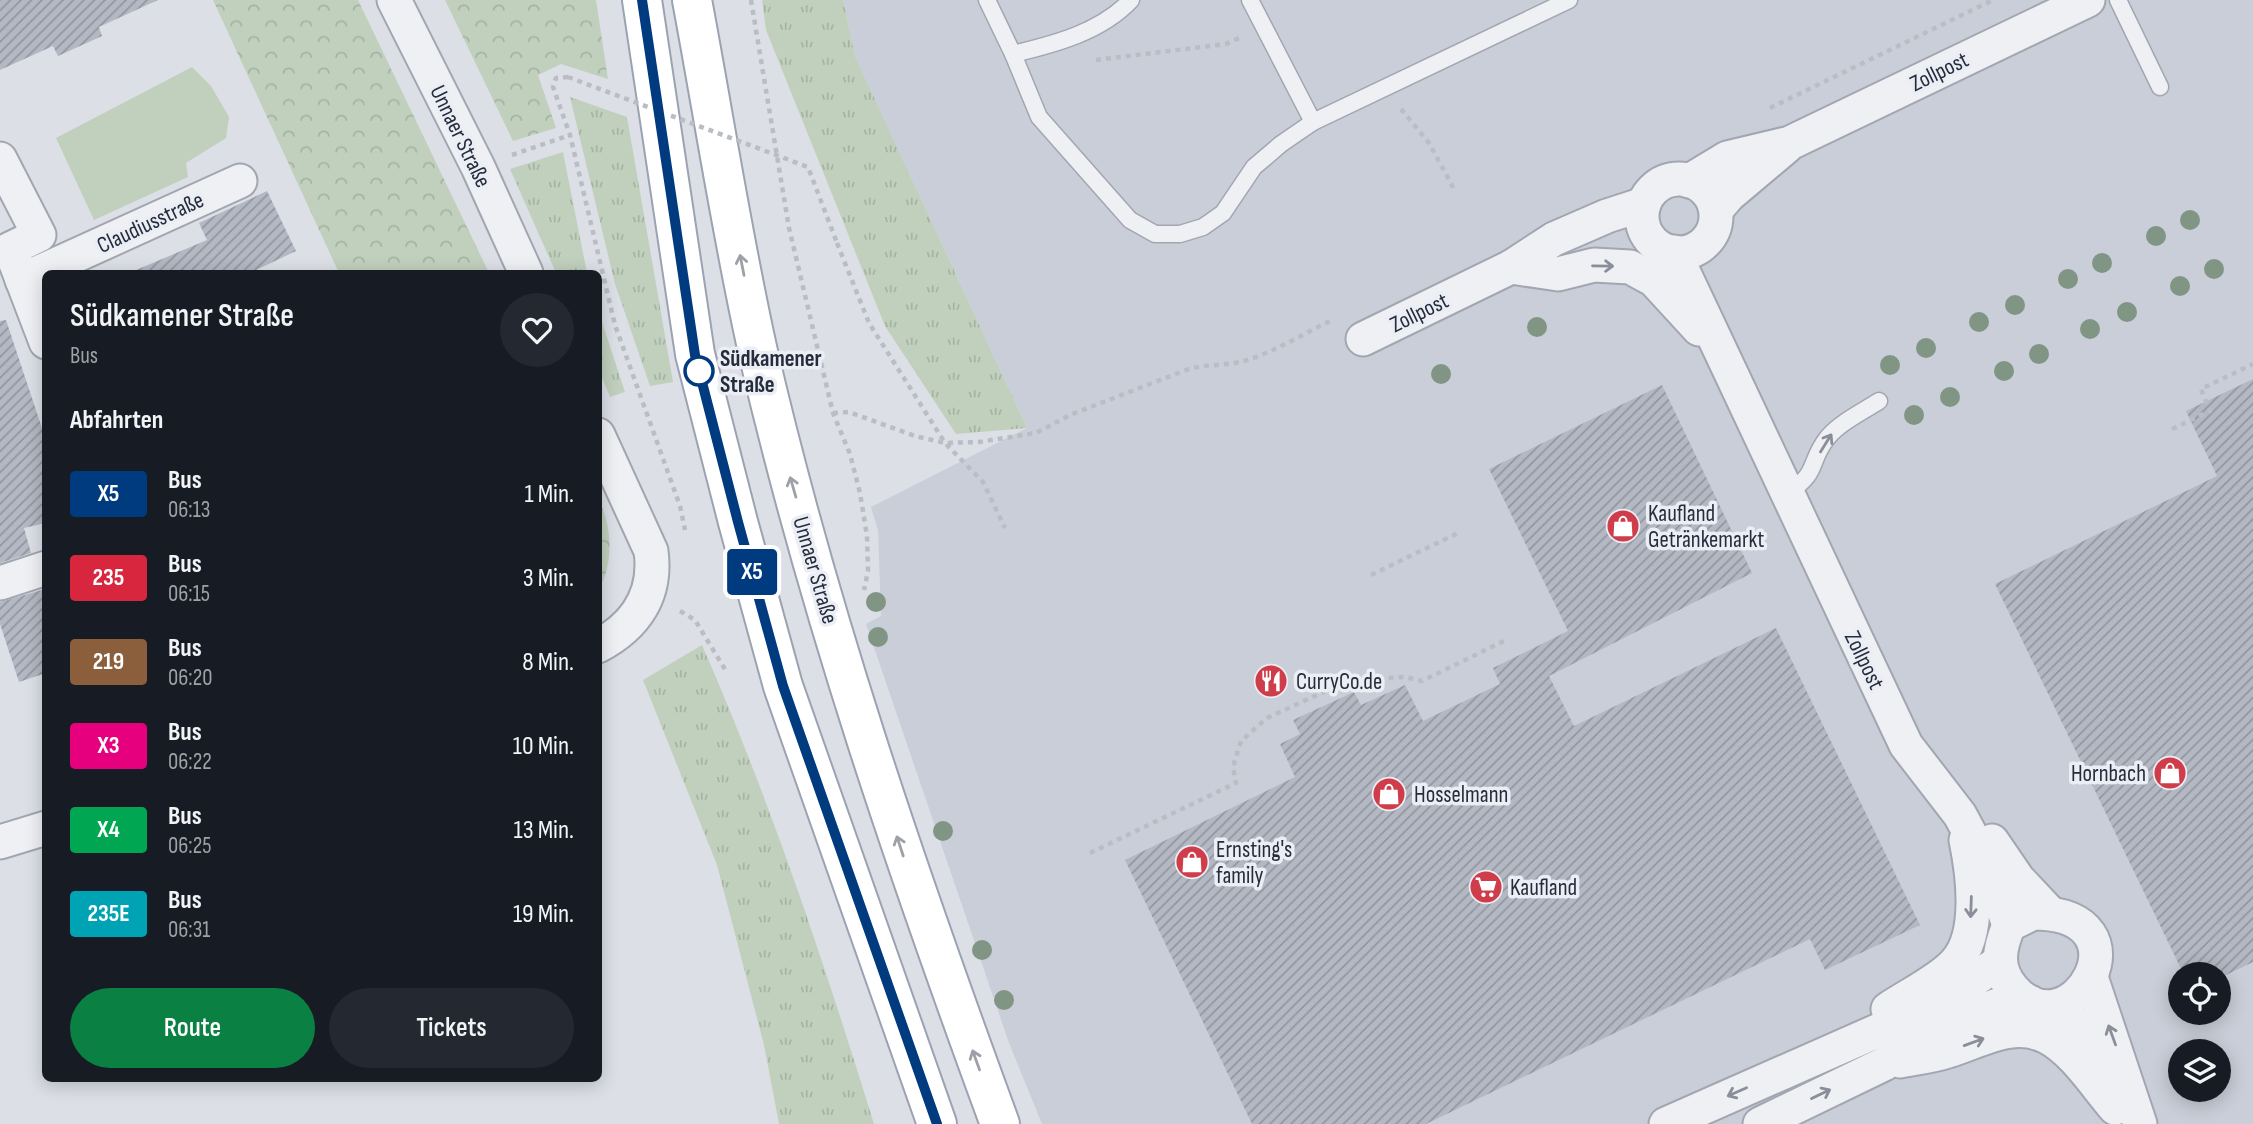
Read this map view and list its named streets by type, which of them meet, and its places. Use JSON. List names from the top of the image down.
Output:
{
  "streets": {
    "main road": ["Unnaer Straße"],
    "street": ["Zollpost", "Claudiusstraße"]
  },
  "places": {
    "other": ["Südkamener Straße"],
    "shop": [
      "Kaufland Getränkemarkt",
      "Hornbach",
      "Hosselmann",
      "Ernsting's family"
    ],
    "restaurant": ["CurryCo.de"],
    "supermarket": ["Kaufland"]
  },
  "lines": ["bus line X5"],
  "page": {
    "on_map": "X5",
    "heading": [
      ["Südkamener Straße", "Bus"],
      "Abfahrten"
    ],
    "list": [
      {
        "mark": "X5",
        "name": "Bus",
        "note": "06:13",
        "value": "1 Min."
      },
      {
        "mark": "235",
        "name": "Bus",
        "note": "06:15",
        "value": "3 Min."
      },
      {
        "mark": "219",
        "name": "Bus",
        "note": "06:20",
        "value": "8 Min."
      },
      {
        "mark": "X3",
        "name": "Bus",
        "note": "06:22",
        "value": "10 Min."
      },
      {
        "mark": "X4",
        "name": "Bus",
        "note": "06:25",
        "value": "13 Min."
      },
      {
        "mark": "235E",
        "name": "Bus",
        "note": "06:31",
        "value": "19 Min."
      }
    ],
    "buttons": ["Route", "Tickets"]
  }
}
